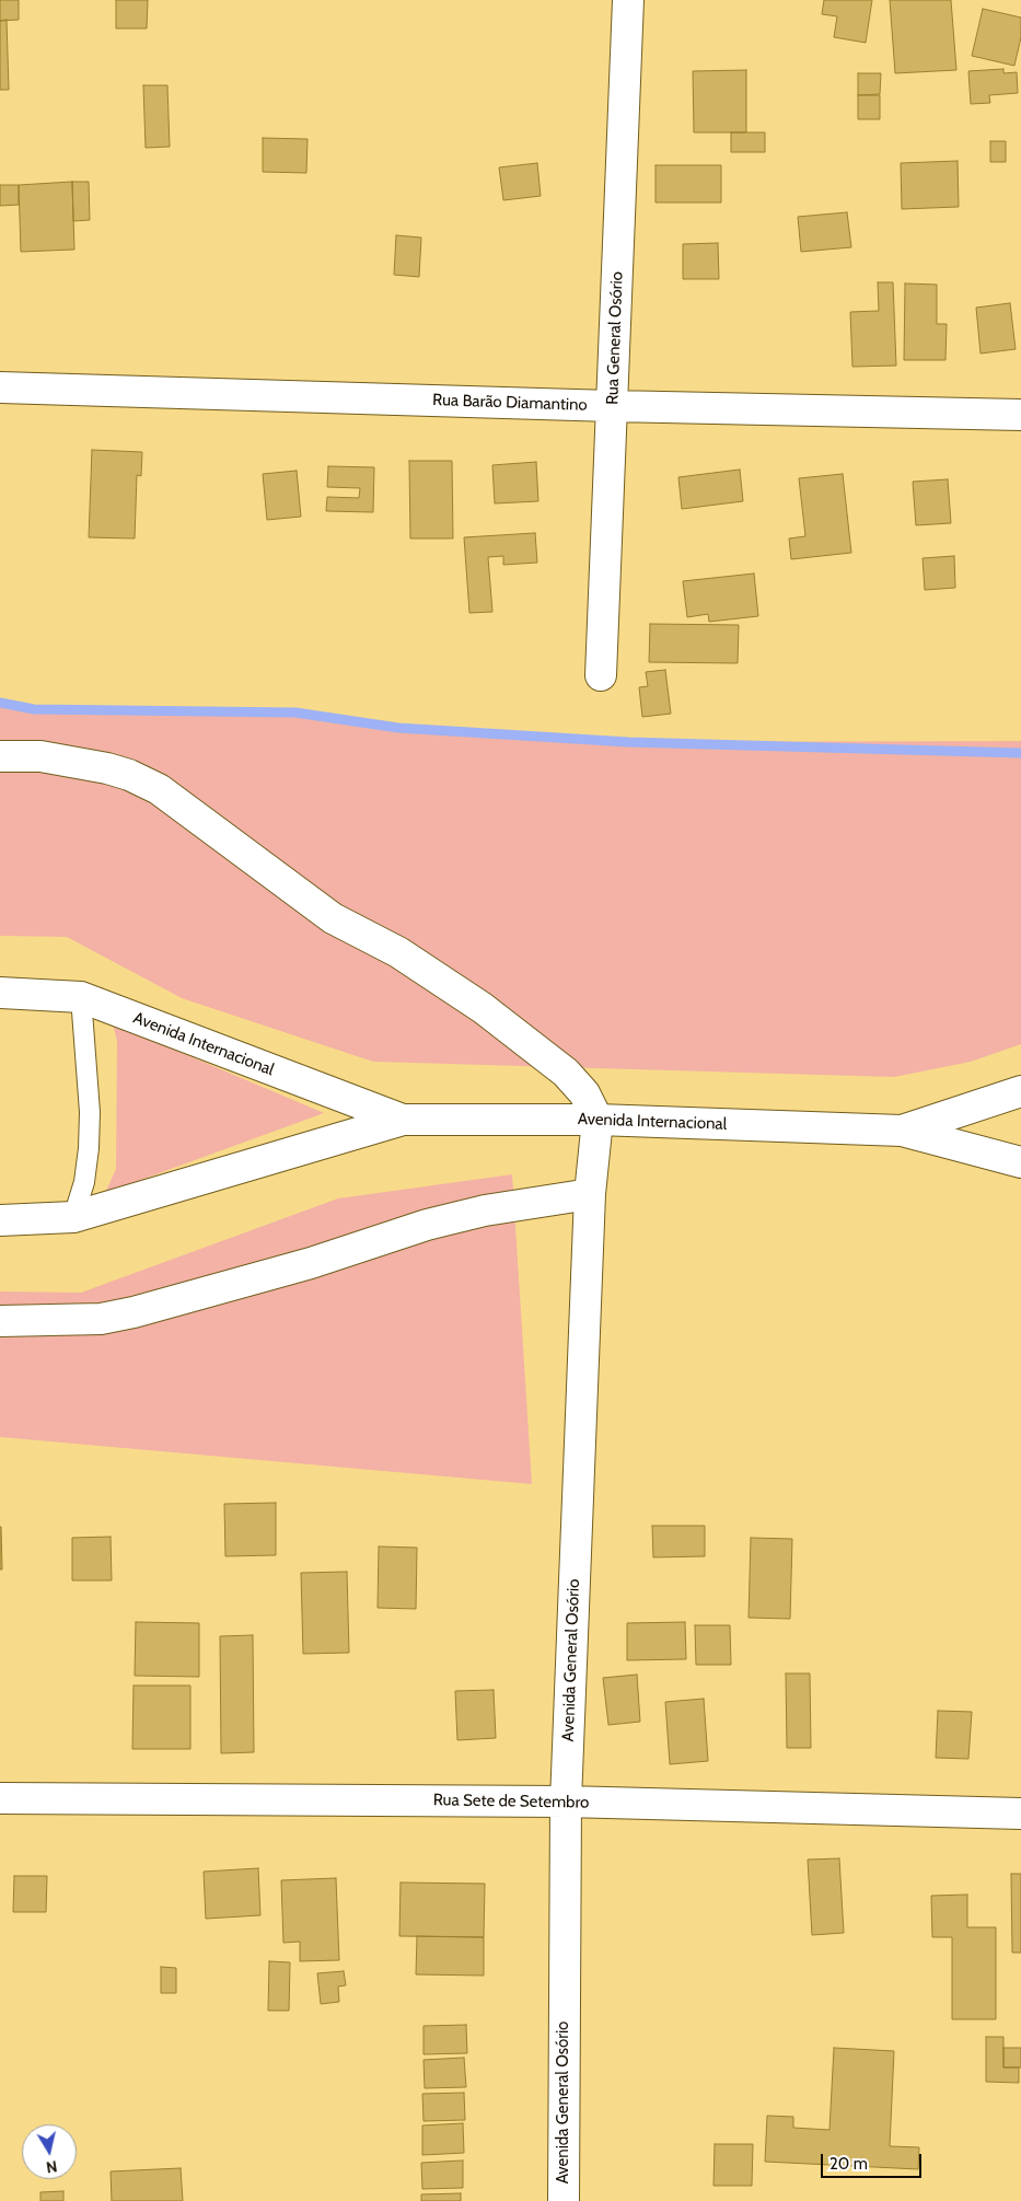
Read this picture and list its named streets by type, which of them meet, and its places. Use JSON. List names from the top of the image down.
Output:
{
  "streets": {
    "street": [
      "Rua General Osório",
      "Rua Barão Diamantino",
      "Avenida Internacional",
      "Avenida General Osório",
      "Rua Sete de Setembro"
    ]
  },
  "crossings": [
    ["Rua General Osório", "Rua Barão Diamantino"],
    ["Avenida Internacional", "Avenida General Osório"],
    ["Avenida General Osório", "Rua Sete de Setembro"]
  ],
  "scale_bar": "20 m",
  "north": "bottom"
}
